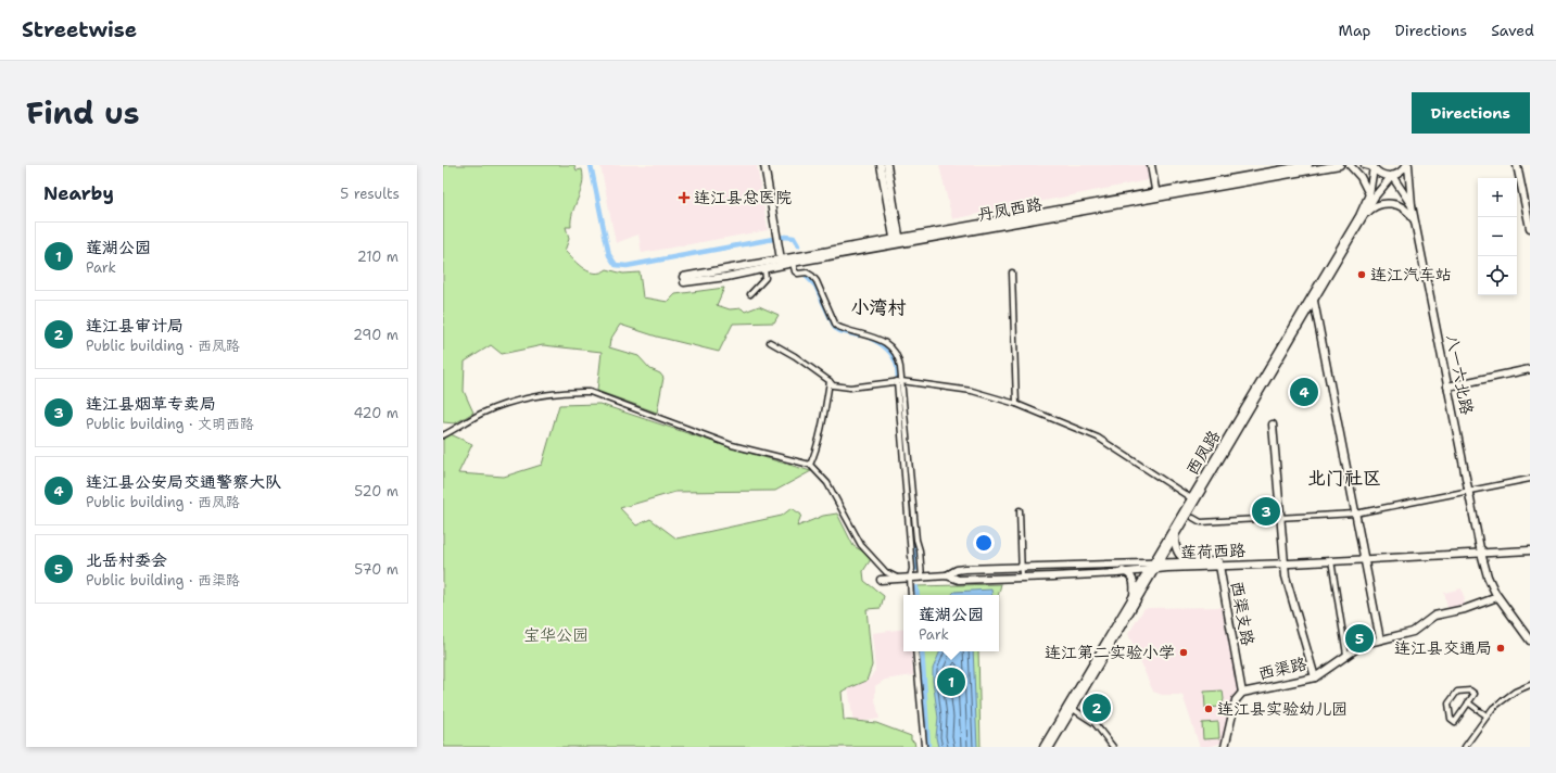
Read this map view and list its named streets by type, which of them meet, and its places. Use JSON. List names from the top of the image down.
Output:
{
  "streets": {
    "main road": [
      "丹凤西路",
      "八一六北路",
      "西凤路",
      "莲荷西路",
      "西渠支路",
      "西渠路"
    ]
  },
  "crossings": [
    ["八一六北路", "西凤路"],
    ["八一六北路", "莲荷西路"],
    ["八一六北路", "西渠路"],
    ["西凤路", "莲荷西路"],
    ["莲荷西路", "西渠支路"],
    ["西渠支路", "西渠路"]
  ],
  "districts": ["小湾村", "北门社区"],
  "parks": ["宝华公园"],
  "places": {
    "health": ["连江县总医院"],
    "other": [
      "连江汽车站",
      "连江县交通局",
      "连江第二实验小学",
      "连江县实验幼儿园"
    ]
  },
  "page": {
    "header": "Streetwise",
    "nav": ["Map", "Directions", "Saved"],
    "title": "Find us",
    "buttons": "Directions",
    "heading": ["Nearby", "5 results"],
    "map_buttons": ["+", "−"],
    "list": [
      {
        "mark": "1",
        "name": "莲湖公园",
        "note": "Park",
        "value": "210 m"
      },
      {
        "mark": "2",
        "name": "连江县审计局",
        "note": "Public building · 西凤路",
        "value": "290 m"
      },
      {
        "mark": "3",
        "name": "连江县烟草专卖局",
        "note": "Public building · 文明西路",
        "value": "420 m"
      },
      {
        "mark": "4",
        "name": "连江县公安局交通警察大队",
        "note": "Public building · 西凤路",
        "value": "520 m"
      },
      {
        "mark": "5",
        "name": "北岳村委会",
        "note": "Public building · 西渠路",
        "value": "570 m"
      }
    ],
    "pins": [
      "4",
      "3",
      "5",
      "1",
      "2"
    ],
    "popup": ["莲湖公园", "Park"]
  }
}
